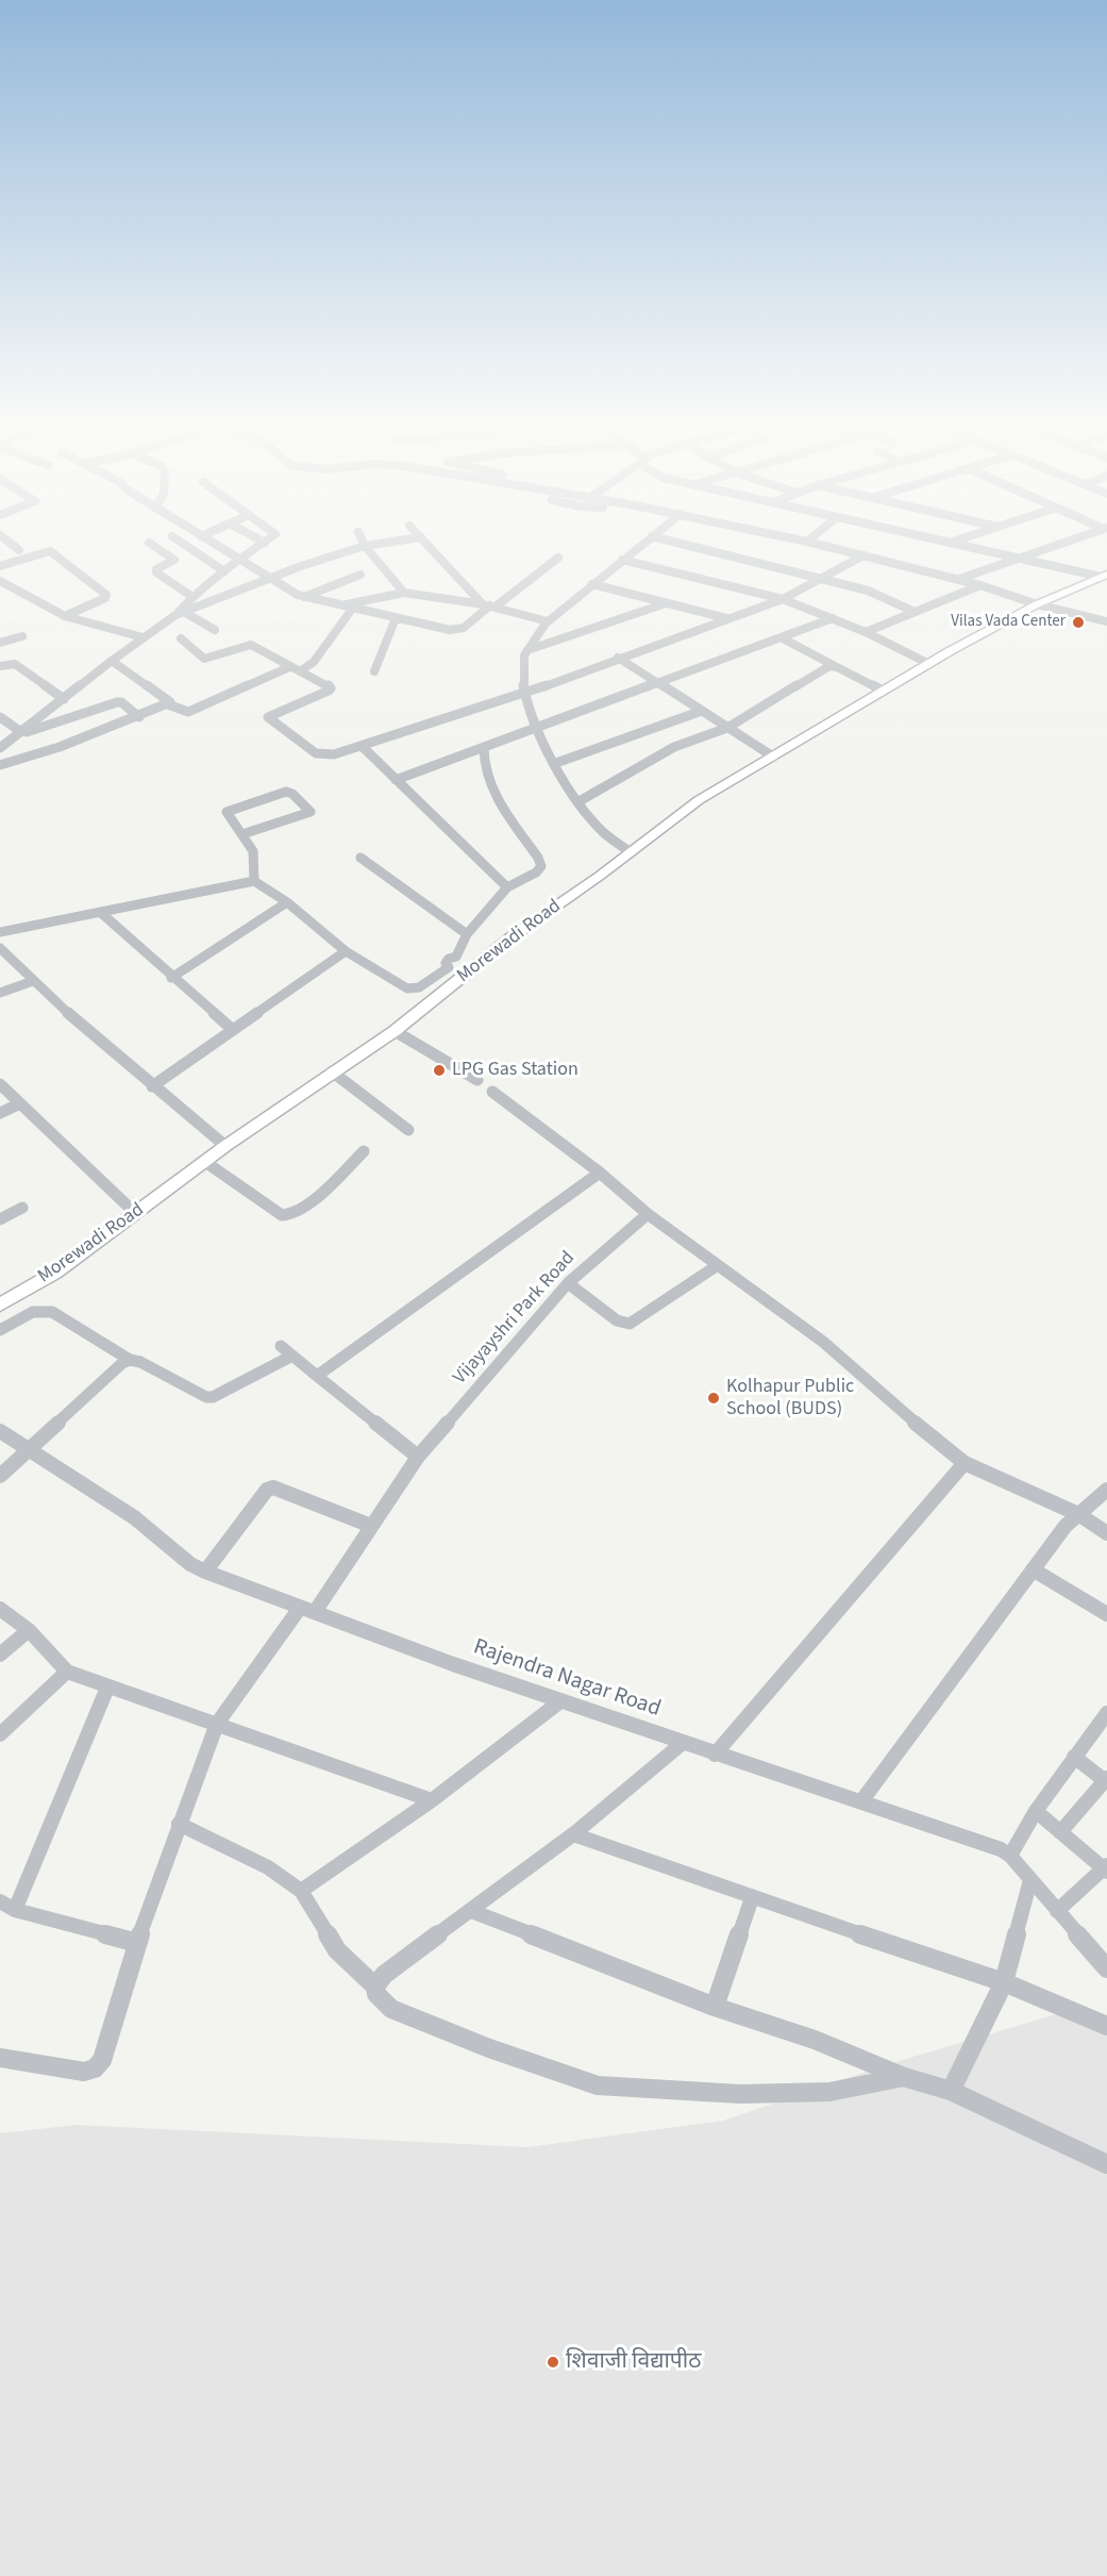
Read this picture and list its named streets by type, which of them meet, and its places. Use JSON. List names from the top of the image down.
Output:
{
  "streets": {
    "main road": ["Morewadi Road"],
    "street": ["Vijayayshri Park Road", "Rajendra Nagar Road"]
  },
  "crossings": [
    ["Vijayayshri Park Road", "Rajendra Nagar Road"]
  ],
  "places": [
    "Vilas Vada Center",
    "LPG Gas Station",
    "Kolhapur Public School (BUDS)",
    "शिवाजी विद्यापीठ"
  ]
}
